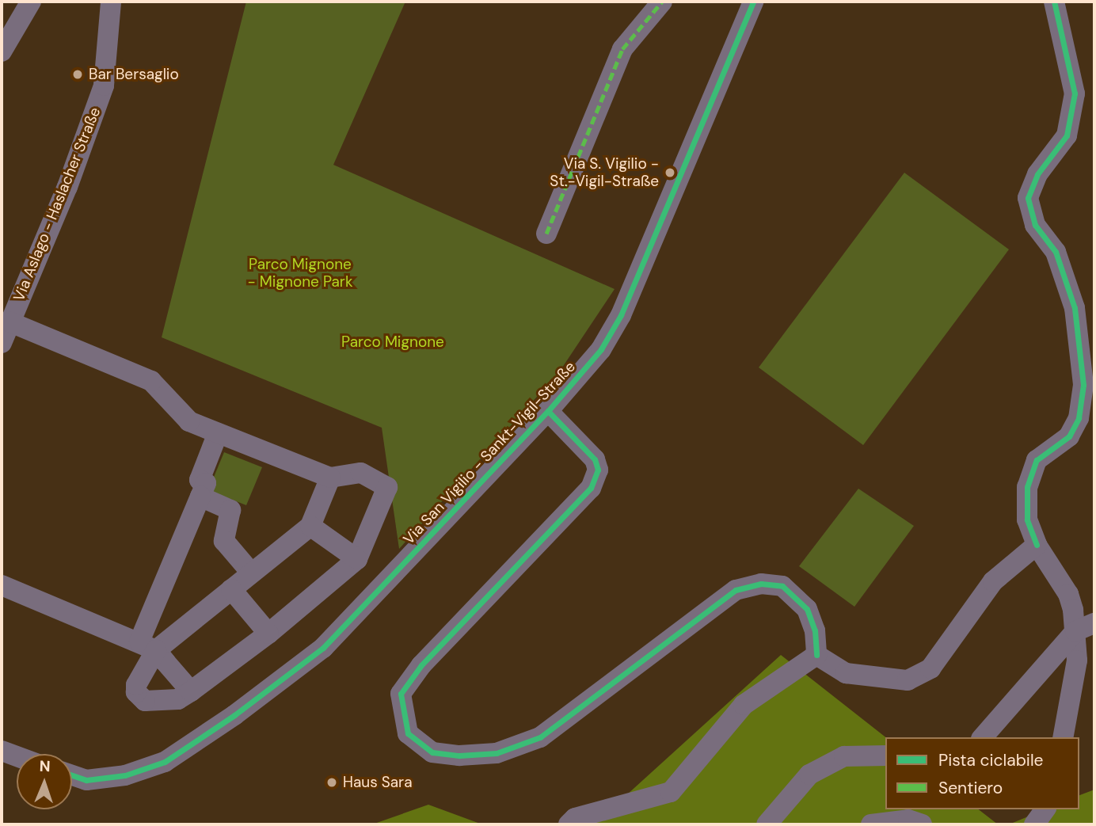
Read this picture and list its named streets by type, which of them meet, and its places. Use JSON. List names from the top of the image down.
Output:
{
  "streets": {
    "street": ["Via Aslago - Haslacher Straße", "Via San Vigilio - Sankt-Vigil-Straße"]
  },
  "parks": ["Parco Mignone - Mignone Park", "Parco Mignone"],
  "places": ["Bar Bersaglio", "Via S. Vigilio - St.-Vigil-Straße", "Haus Sara"],
  "legend": ["Pista ciclabile", "Sentiero"],
  "north": "top"
}
